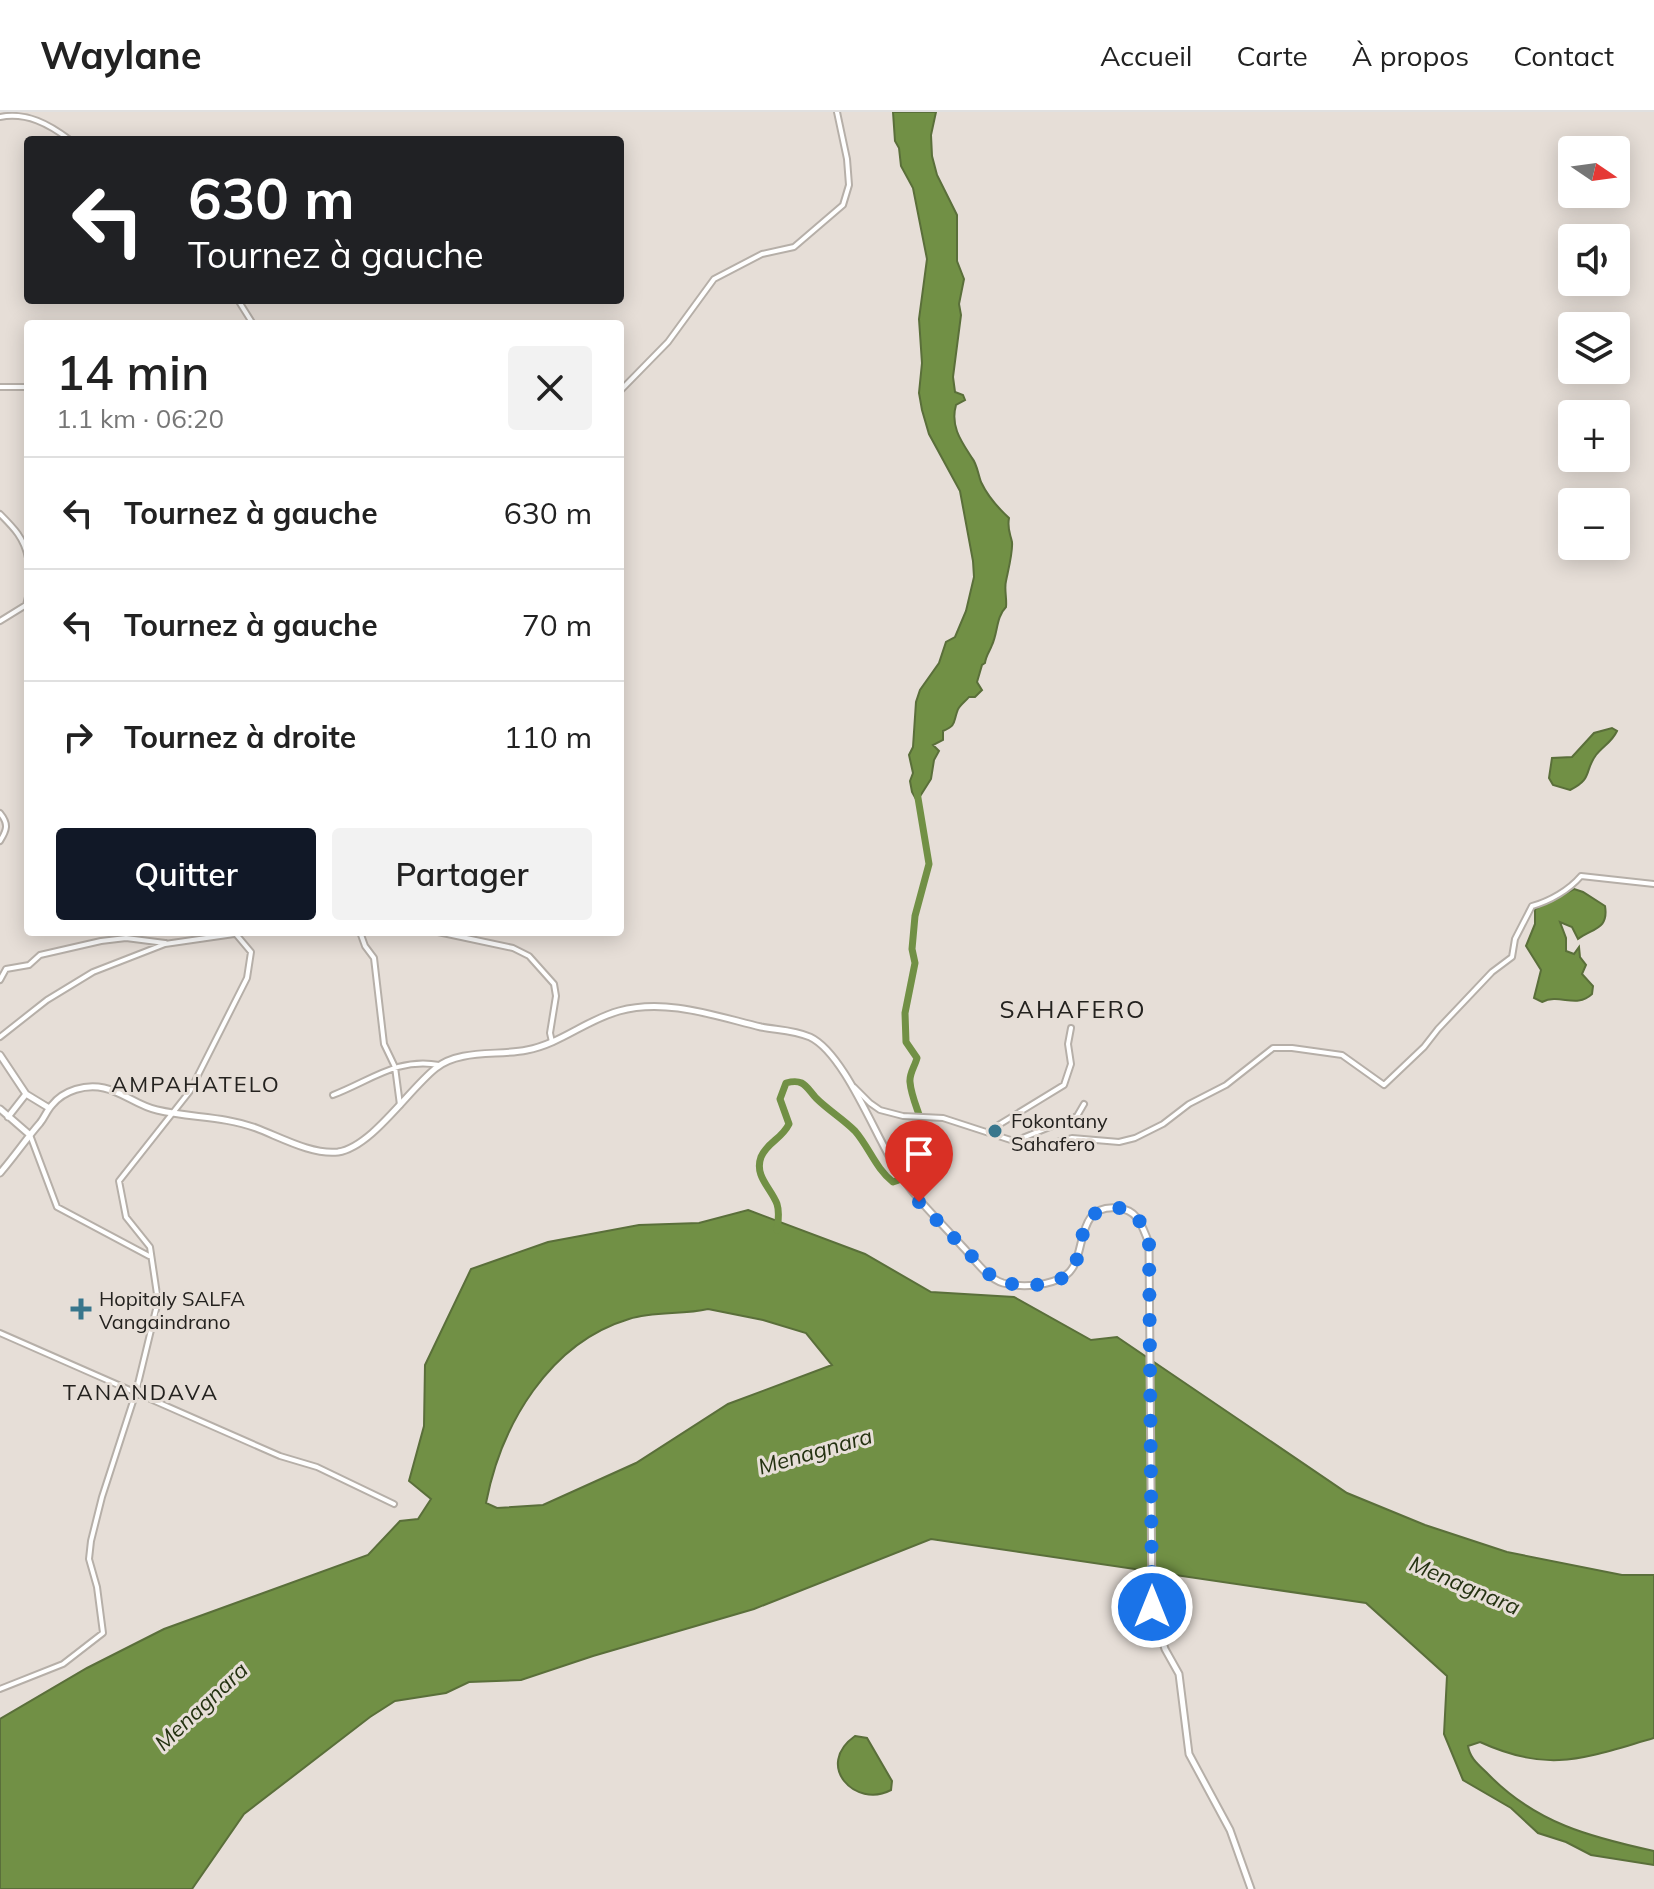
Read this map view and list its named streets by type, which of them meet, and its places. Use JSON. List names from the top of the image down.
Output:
{
  "districts": ["SAHAFERO", "AMPAHATELO", "TANANDAVA"],
  "water": ["Menagnara"],
  "places": {
    "other": ["Fokontany Sahafero"],
    "health": ["Hopitaly SALFA Vangaindrano"]
  },
  "north": "right",
  "page": {
    "header": "Waylane",
    "nav": [
      "Accueil",
      "Carte",
      "À propos",
      "Contact"
    ],
    "map_buttons": ["+", "−"],
    "turn": ["630 m", "Tournez à gauche"],
    "heading": ["14 min", "1.1 km · 06:20"],
    "list": [
      {
        "name": "Tournez à gauche",
        "value": "630 m"
      },
      {
        "name": "Tournez à gauche",
        "value": "70 m"
      },
      {
        "name": "Tournez à droite",
        "value": "110 m"
      }
    ],
    "buttons": ["Quitter", "Partager"]
  }
}
